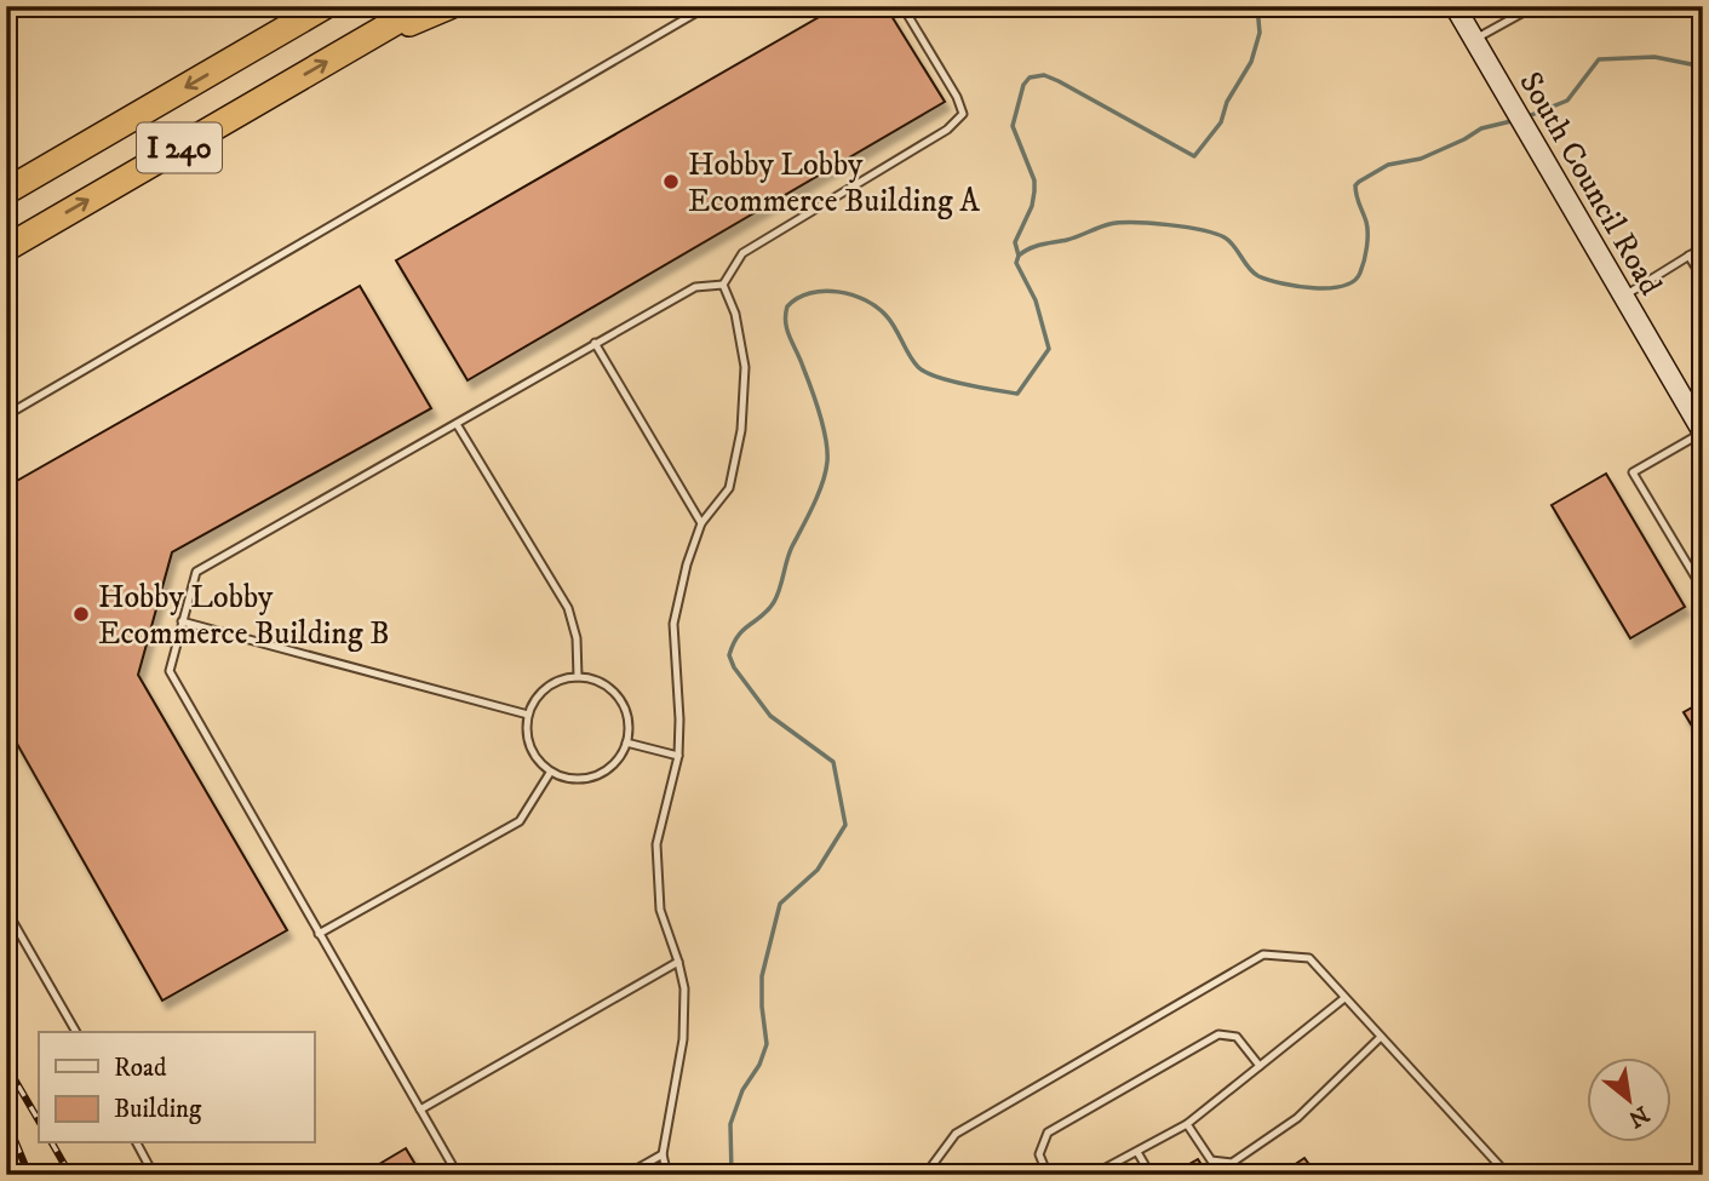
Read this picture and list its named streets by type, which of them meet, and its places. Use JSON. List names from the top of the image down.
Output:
{
  "streets": {
    "highway": ["I 240"],
    "main road": ["South Council Road"]
  },
  "places": ["Hobby Lobby Ecommerce Building A", "Hobby Lobby Ecommerce Building B"],
  "legend": ["Road", "Building"],
  "north": "bottom right"
}
